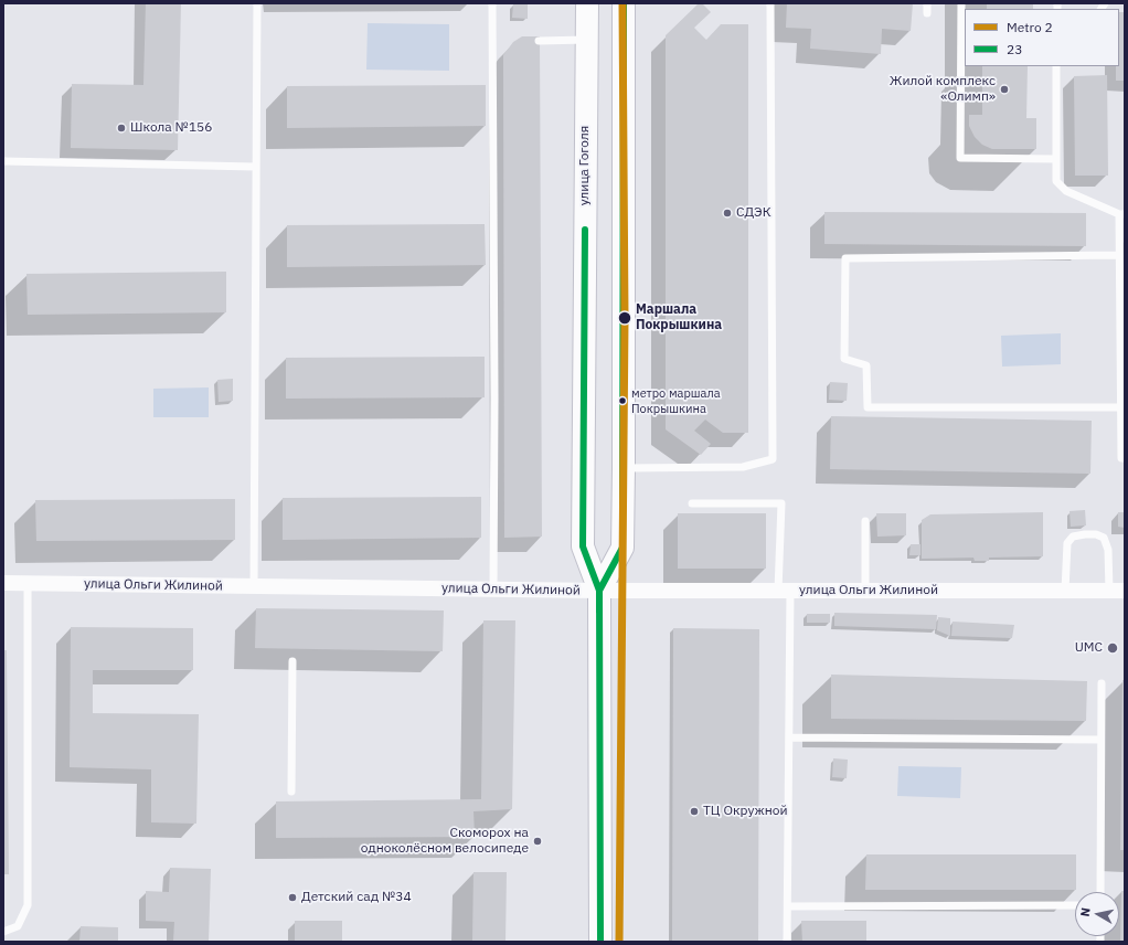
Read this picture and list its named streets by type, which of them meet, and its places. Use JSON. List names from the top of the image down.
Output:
{
  "streets": {
    "main road": ["улица Гоголя"],
    "street": ["улица Ольги Жилиной"]
  },
  "crossings": [
    ["улица Гоголя", "улица Ольги Жилиной"]
  ],
  "places": [
    "Жилой комплекс «Олимп»",
    "Школа №156",
    "СДЭК",
    "Маршала Покрышкина",
    "метро маршала Покрышкина",
    "UMC",
    "ТЦ Окружной",
    "Скоморох на одноколёсном велосипеде",
    "Детский сад №34"
  ],
  "lines": ["metro line 2", "transit line 23"],
  "legend": ["Metro 2", "23"],
  "north": "left"
}
